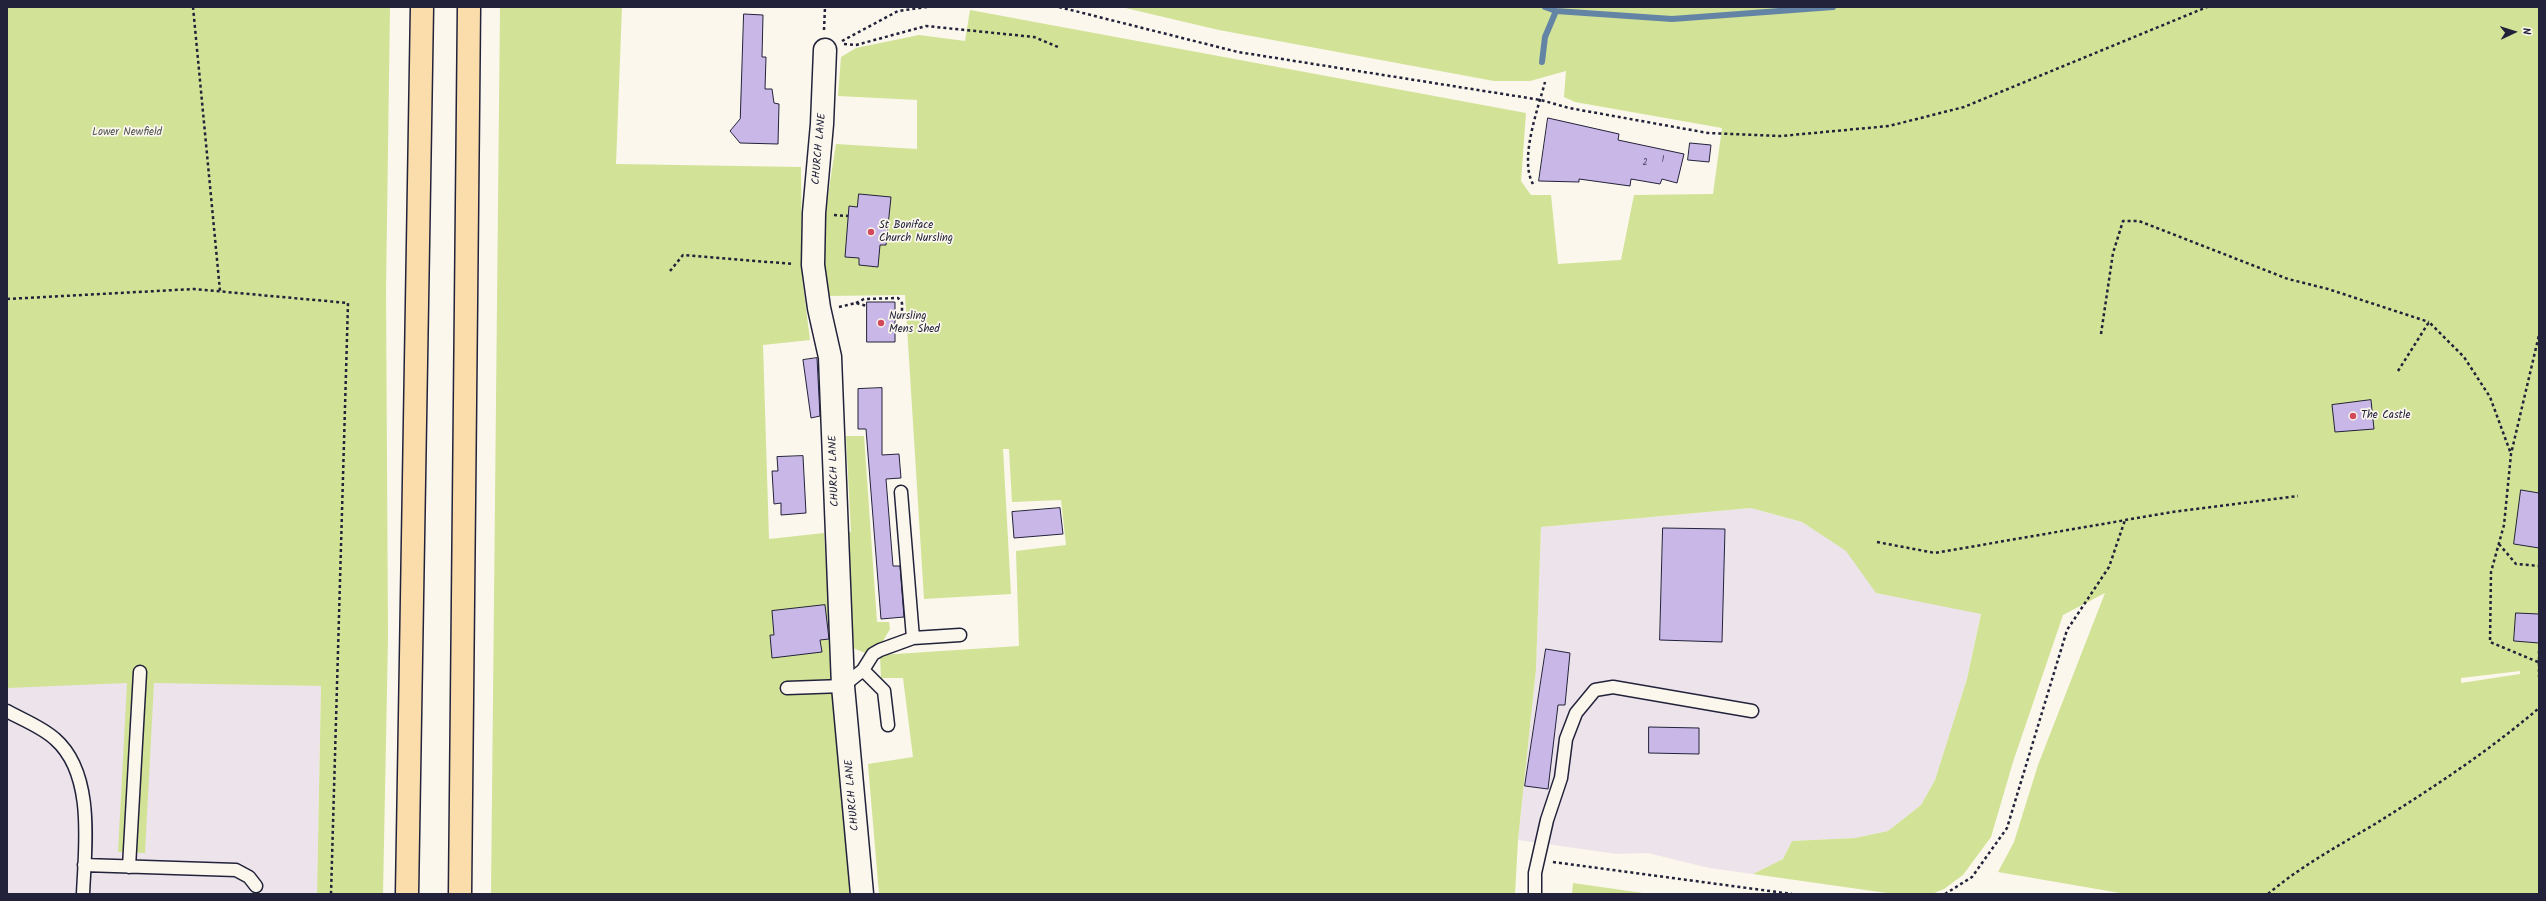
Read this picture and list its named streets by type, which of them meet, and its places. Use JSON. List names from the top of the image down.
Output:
{
  "streets": {
    "street": ["CHURCH LANE"]
  },
  "parks": ["Lower Newfield"],
  "places": ["St Boniface Church Nursling", "Nursling Mens Shed", "The Castle"],
  "house_numbers": ["1", "2"],
  "north": "right"
}
